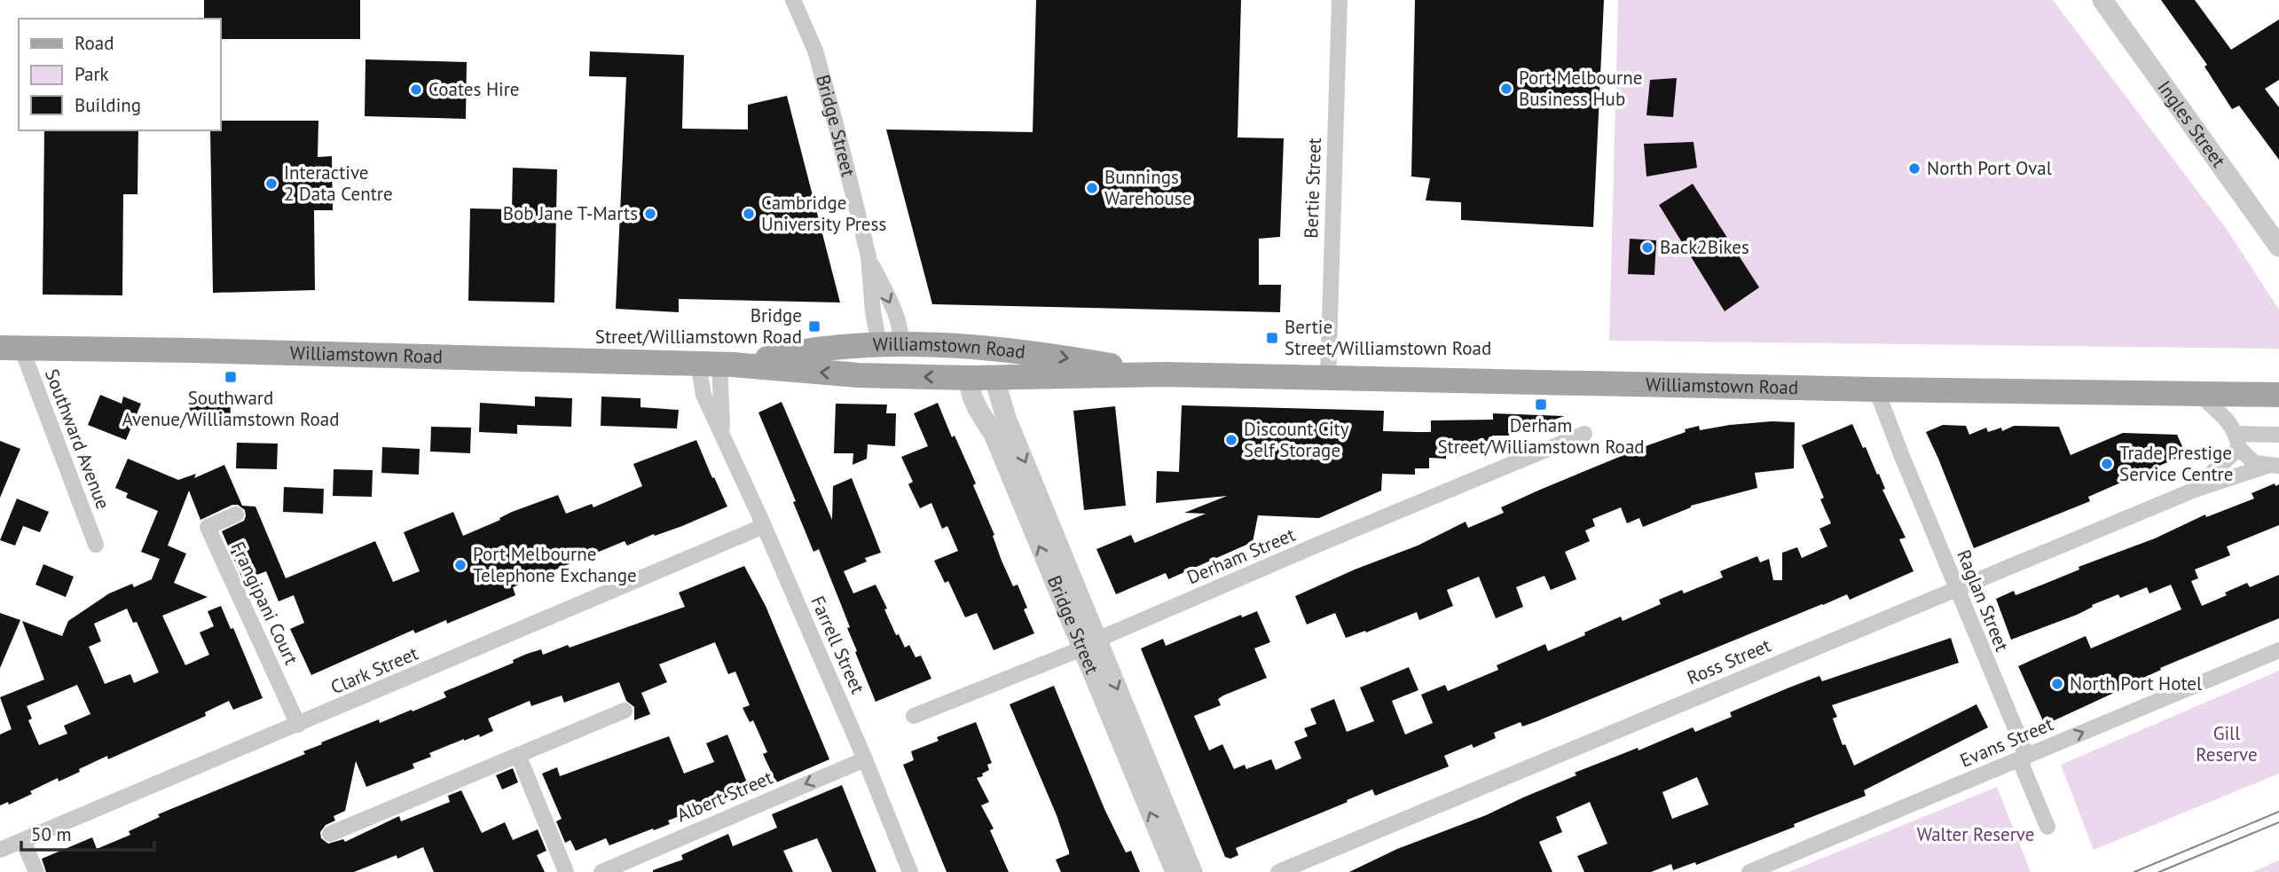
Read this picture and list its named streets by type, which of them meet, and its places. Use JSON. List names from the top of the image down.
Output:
{
  "streets": {
    "main road": ["Williamstown Road"],
    "street": [
      "Ingles Street",
      "Bridge Street",
      "Bertie Street",
      "Southward Avenue",
      "Derham Street",
      "Raglan Street",
      "Frangipani Court",
      "Farrell Street",
      "Ross Street",
      "Clark Street",
      "Evans Street",
      "Albert Street"
    ]
  },
  "crossings": [
    ["Bridge Street", "Williamstown Road"],
    ["Bridge Street", "Derham Street"],
    ["Bertie Street", "Williamstown Road"],
    ["Williamstown Road", "Southward Avenue"],
    ["Williamstown Road", "Raglan Street"],
    ["Williamstown Road", "Farrell Street"],
    ["Williamstown Road", "Ross Street"],
    ["Raglan Street", "Ross Street"],
    ["Raglan Street", "Evans Street"],
    ["Frangipani Court", "Clark Street"],
    ["Farrell Street", "Clark Street"],
    ["Farrell Street", "Albert Street"]
  ],
  "one_way": ["Evans Street", "Albert Street"],
  "parks": ["Gill Reserve", "Walter Reserve"],
  "places": {
    "other": [
      "Port Melbourne Business Hub",
      "Coates Hire",
      "North Port Oval",
      "Interactive 2 Data Centre",
      "Bunnings Warehouse",
      "Bob Jane T-Marts",
      "Cambridge University Press",
      "Back2Bikes",
      "Discount City Self Storage",
      "Trade Prestige Service Centre",
      "Port Melbourne Telephone Exchange",
      "North Port Hotel"
    ],
    "transit": [
      "Bridge Street/Williamstown Road",
      "Bertie Street/Williamstown Road",
      "Southward Avenue/Williamstown Road",
      "Derham Street/Williamstown Road"
    ]
  },
  "legend": ["Road", "Park", "Building"],
  "scale_bar": "50 m"
}
